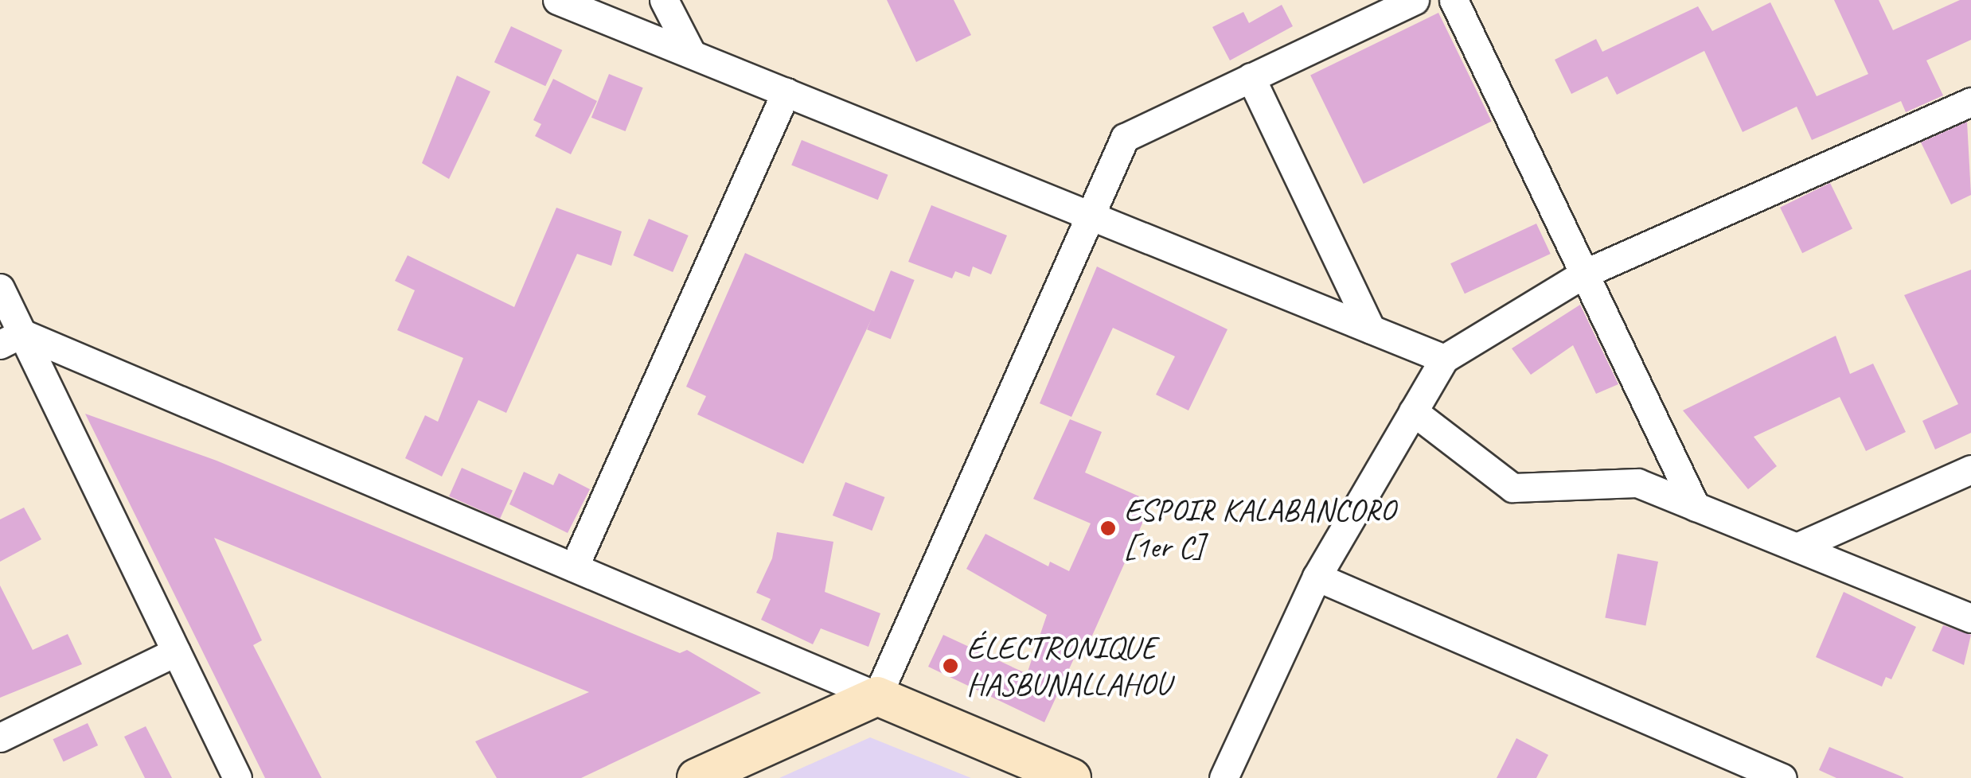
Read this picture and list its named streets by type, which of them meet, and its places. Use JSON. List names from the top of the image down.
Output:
{
  "places": ["ESPOIR KALABANCORO [1er C]", "ÉLECTRONIQUE HASBUNALLAHOU"]
}
